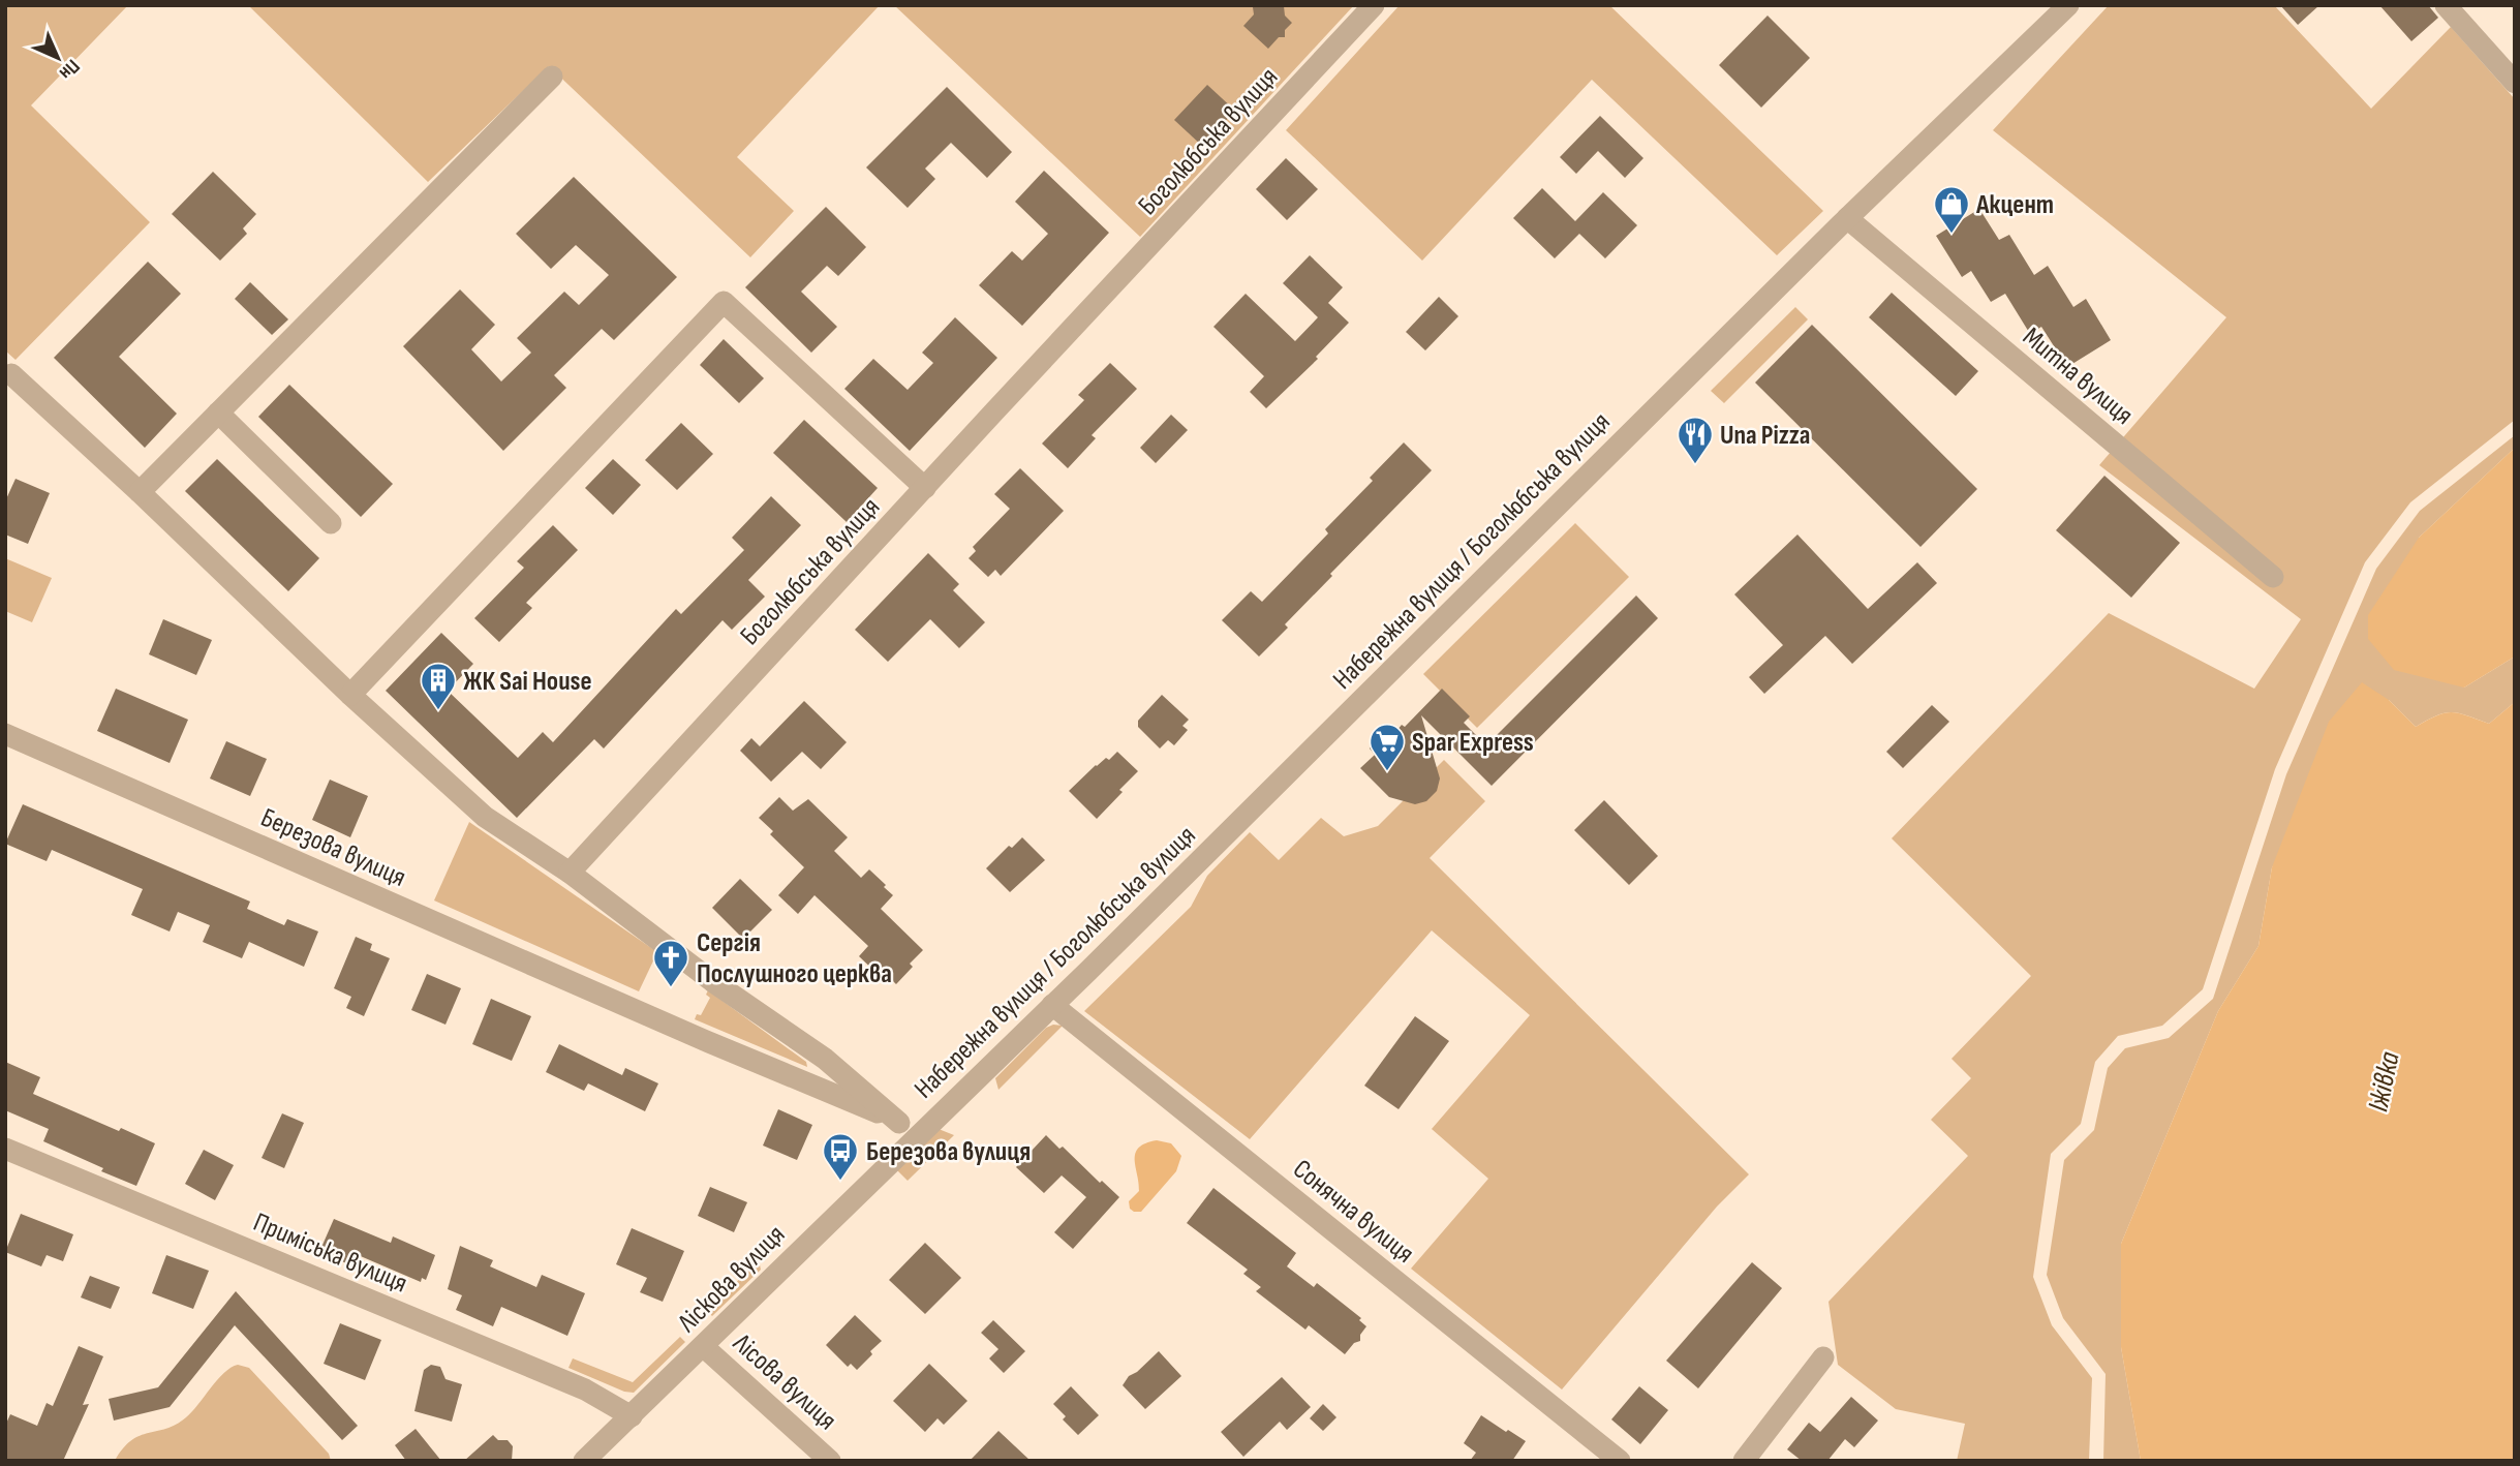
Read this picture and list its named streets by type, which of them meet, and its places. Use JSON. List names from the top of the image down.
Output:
{
  "streets": {
    "street": [
      "Боголюбська вулиця",
      "Митна вулиця",
      "Набережна вулиця / Боголюбська вулиця",
      "Березова вулиця",
      "Сонячна вулиця",
      "Приміська вулиця",
      "Ліскова вулиця",
      "Лісова вулиця"
    ]
  },
  "crossings": [
    ["Митна вулиця", "Набережна вулиця / Боголюбська вулиця"],
    ["Набережна вулиця / Боголюбська вулиця", "Березова вулиця"],
    ["Набережна вулиця / Боголюбська вулиця", "Сонячна вулиця"],
    ["Набережна вулиця / Боголюбська вулиця", "Ліскова вулиця"],
    ["Березова вулиця", "Ліскова вулиця"],
    ["Приміська вулиця", "Ліскова вулиця"],
    ["Ліскова вулиця", "Лісова вулиця"]
  ],
  "water": ["Іжівка"],
  "places": {
    "shop": ["Акцент"],
    "restaurant": ["Una Pizza"],
    "building": ["ЖК Sai House"],
    "supermarket": ["Spar Express"],
    "church": ["Сергія Послушного церква"],
    "bus stop": ["Березова вулиця"]
  },
  "north": "bottom right"
}
